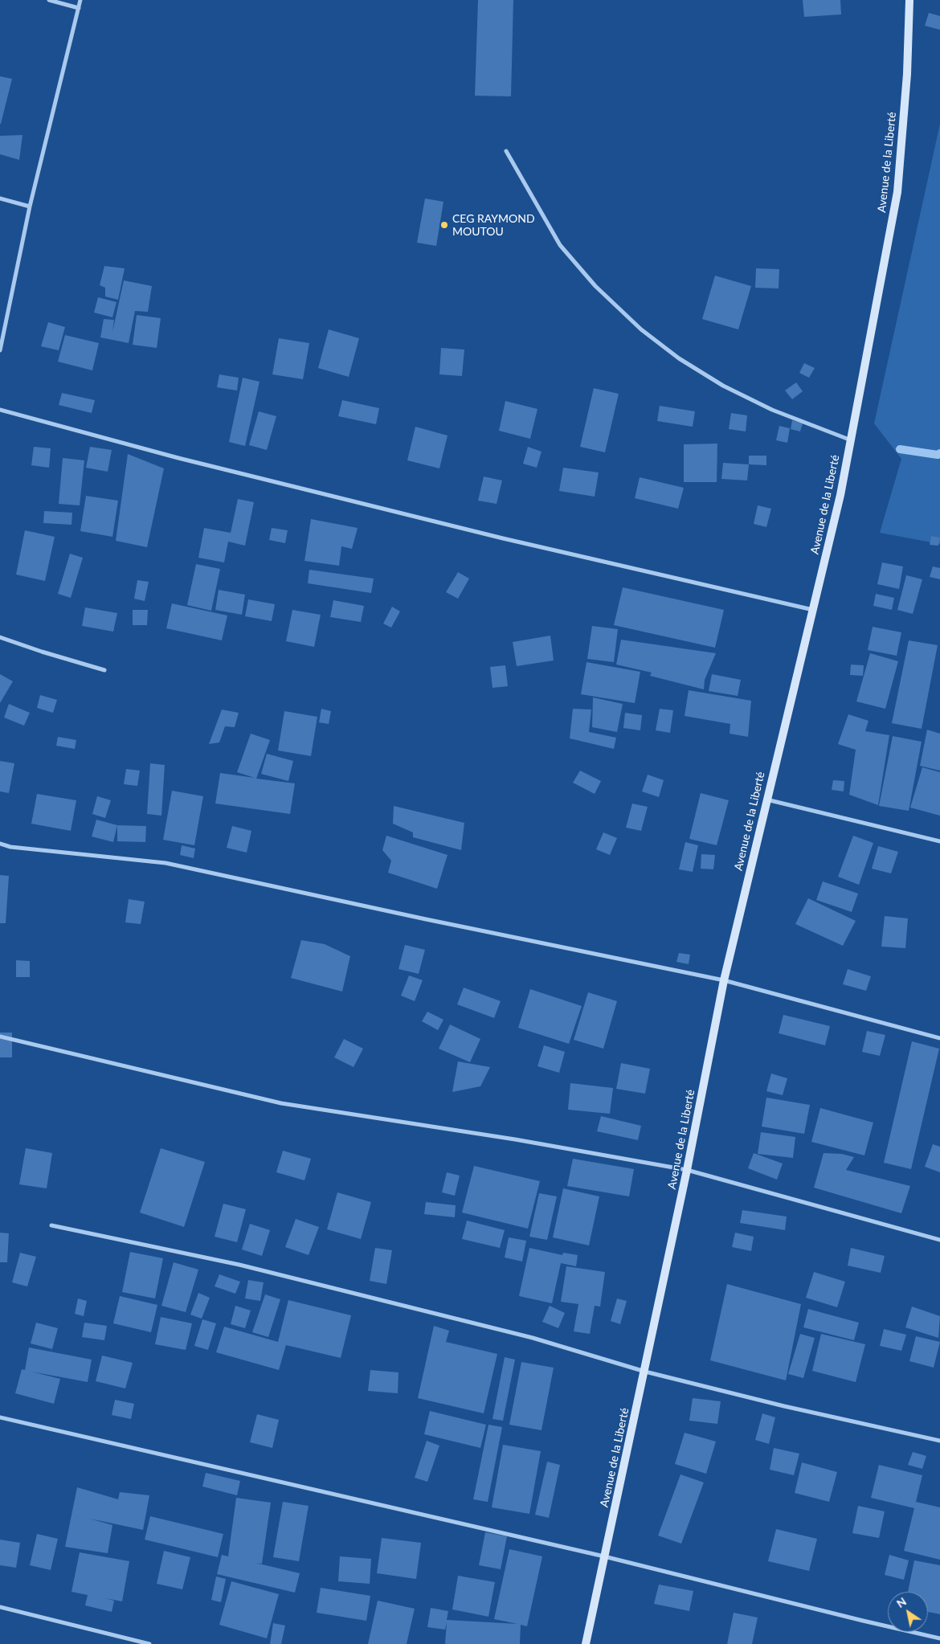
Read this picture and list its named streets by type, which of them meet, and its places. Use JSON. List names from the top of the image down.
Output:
{
  "streets": {
    "street": ["Avenue de la Liberté"]
  },
  "places": ["CEG RAYMOND MOUTOU"],
  "north": "top left"
}
